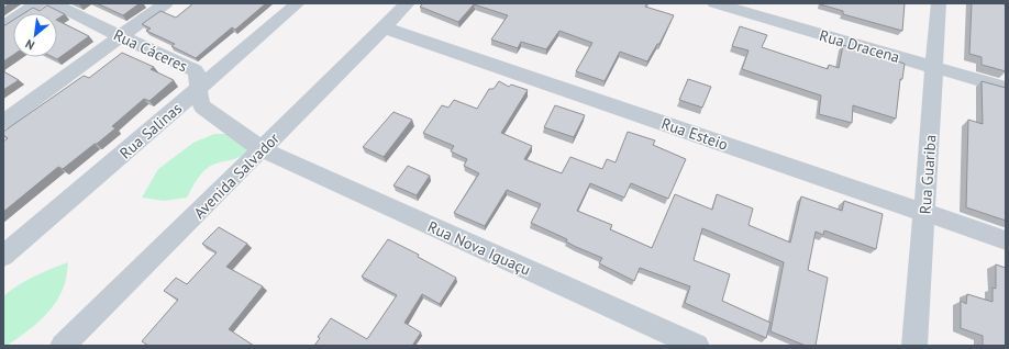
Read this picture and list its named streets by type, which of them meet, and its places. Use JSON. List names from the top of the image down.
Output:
{
  "streets": {
    "street": [
      "Rua Dracena",
      "Rua Cáceres",
      "Rua Salinas",
      "Rua Esteio",
      "Rua Guariba",
      "Avenida Salvador",
      "Rua Nova Iguaçu"
    ]
  },
  "crossings": [
    ["Rua Dracena", "Rua Guariba"],
    ["Rua Cáceres", "Rua Salinas"],
    ["Rua Cáceres", "Avenida Salvador"],
    ["Rua Cáceres", "Rua Nova Iguaçu"],
    ["Rua Esteio", "Rua Guariba"],
    ["Rua Esteio", "Avenida Salvador"],
    ["Avenida Salvador", "Rua Nova Iguaçu"]
  ],
  "north": "bottom left"
}
